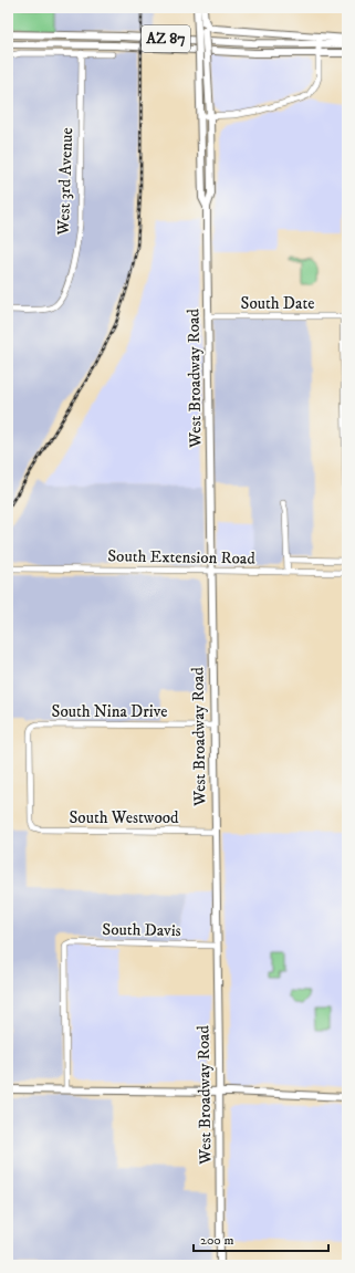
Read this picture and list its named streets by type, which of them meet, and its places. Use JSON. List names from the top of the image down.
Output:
{
  "streets": {
    "main road": ["AZ 87", "West Broadway Road"],
    "street": [
      "West 3rd Avenue",
      "South Date",
      "South Extension Road",
      "South Nina Drive",
      "South Westwood",
      "South Davis"
    ]
  },
  "crossings": [
    ["South Date", "West Broadway Road"],
    ["West Broadway Road", "South Extension Road"],
    ["West Broadway Road", "South Nina Drive"],
    ["West Broadway Road", "South Westwood"],
    ["West Broadway Road", "South Davis"],
    ["South Nina Drive", "South Westwood"]
  ],
  "scale_bar": "200 m"
}
